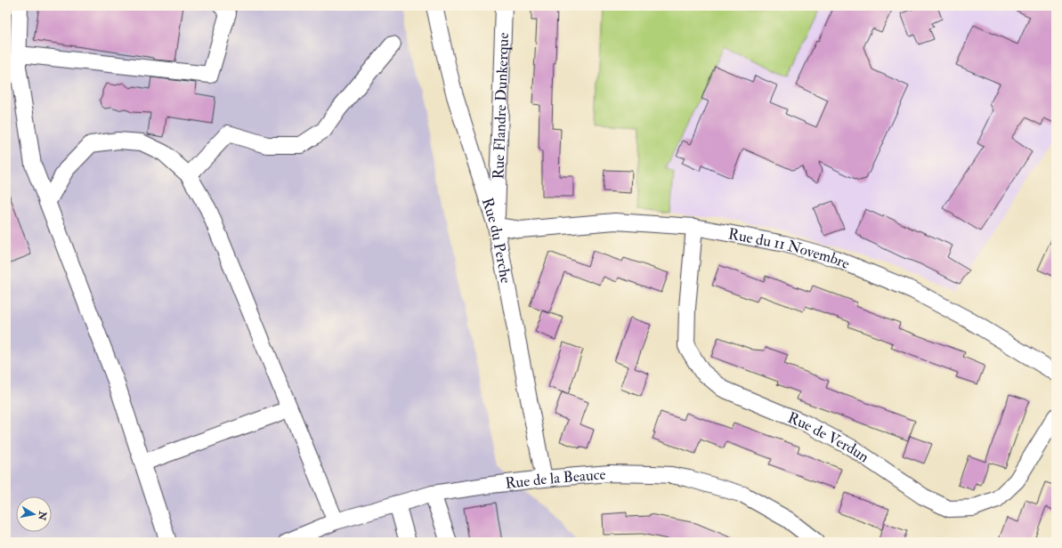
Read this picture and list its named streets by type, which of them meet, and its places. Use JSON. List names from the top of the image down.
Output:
{
  "streets": {
    "street": [
      "Rue Flandre Dunkerque",
      "Rue du Perche",
      "Rue du 11 Novembre",
      "Rue de Verdun",
      "Rue de la Beauce"
    ]
  },
  "crossings": [
    ["Rue Flandre Dunkerque", "Rue du Perche"],
    ["Rue Flandre Dunkerque", "Rue du 11 Novembre"],
    ["Rue du Perche", "Rue du 11 Novembre"],
    ["Rue du Perche", "Rue de la Beauce"],
    ["Rue du 11 Novembre", "Rue de Verdun"]
  ],
  "north": "right"
}
